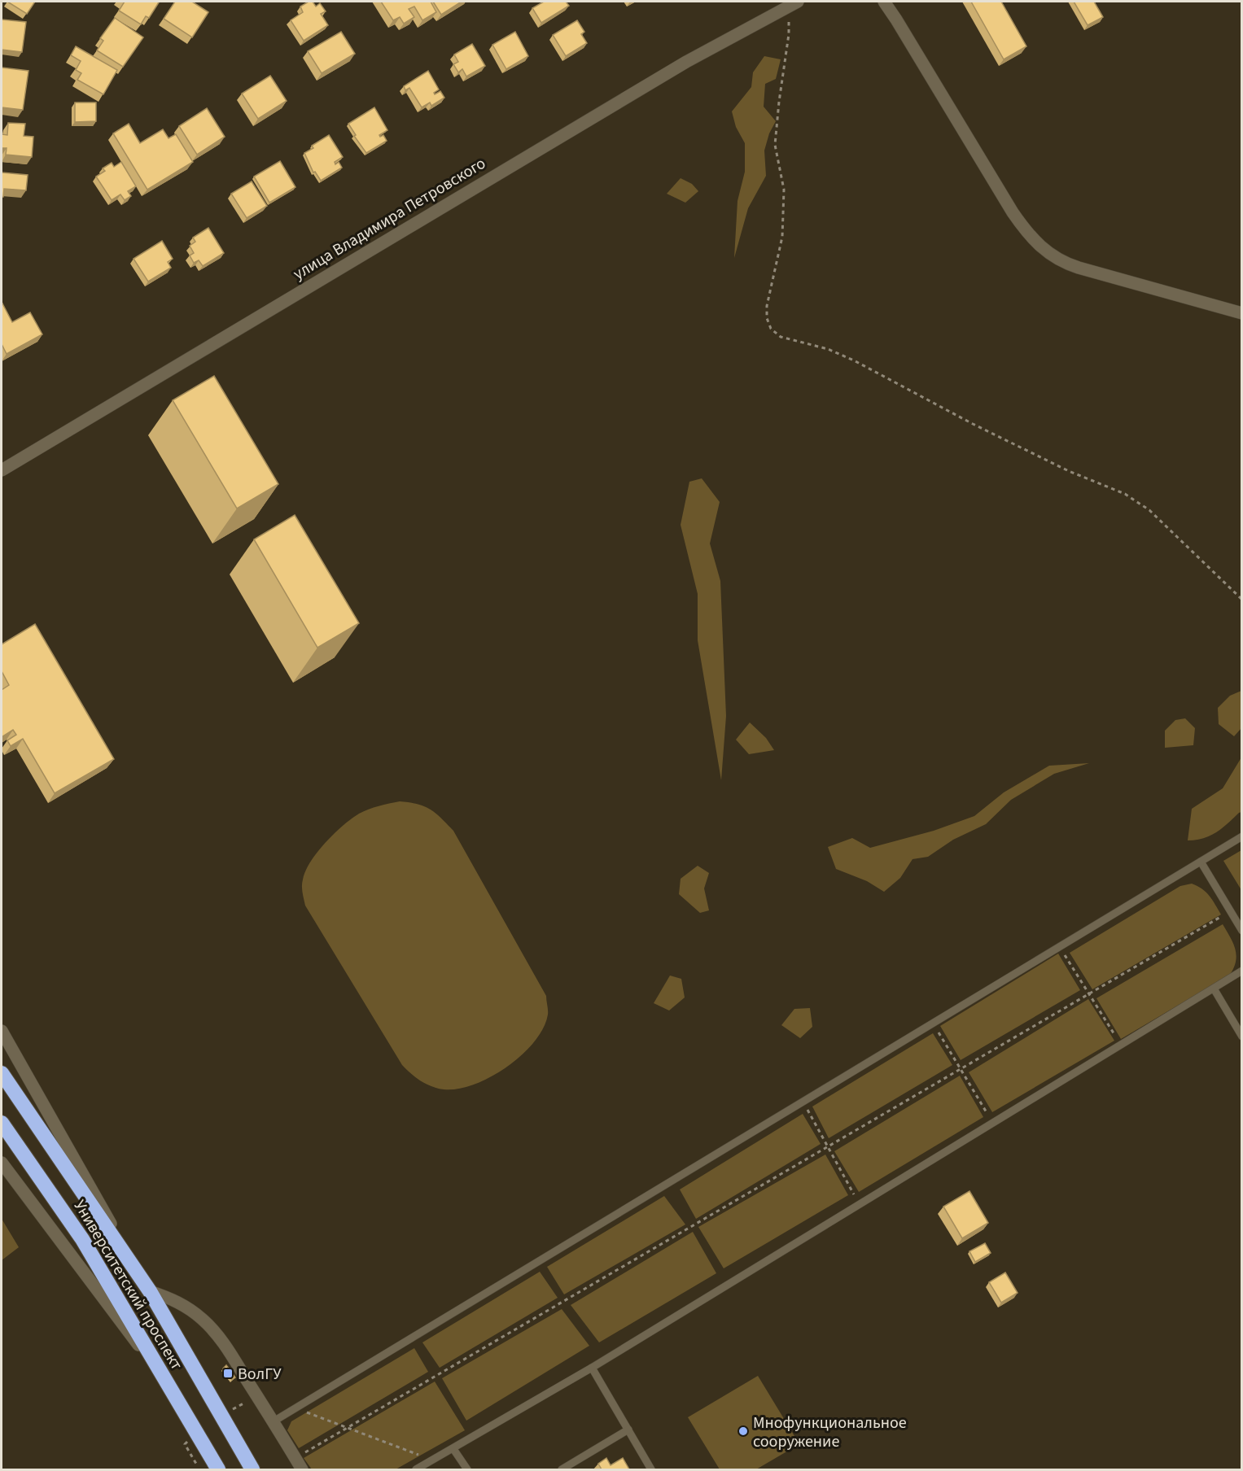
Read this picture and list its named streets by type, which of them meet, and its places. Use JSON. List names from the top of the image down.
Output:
{
  "streets": {
    "highway": ["Университетский проспект"],
    "street": ["улица Владимира Петровского"]
  },
  "places": {
    "transit": ["ВолГУ"],
    "other": ["Мнофункциональное сооружение"]
  }
}
